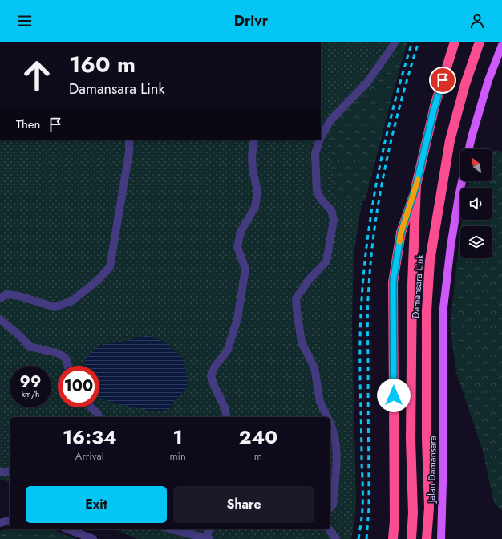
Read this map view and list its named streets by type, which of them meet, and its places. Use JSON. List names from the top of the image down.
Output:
{
  "streets": {
    "highway": ["Damansara Link"],
    "main road": ["Jalan Damansara"]
  },
  "north": "top left",
  "page": {
    "header": "Drivr",
    "turn": ["160 m", "Damansara Link"],
    "then": "Then",
    "speed": "99 km/h",
    "limit": "100",
    "eta": [
      "16:34",
      "Arrival",
      "1",
      "min",
      "240",
      "m"
    ],
    "buttons": ["Exit", "Share"]
  }
}
